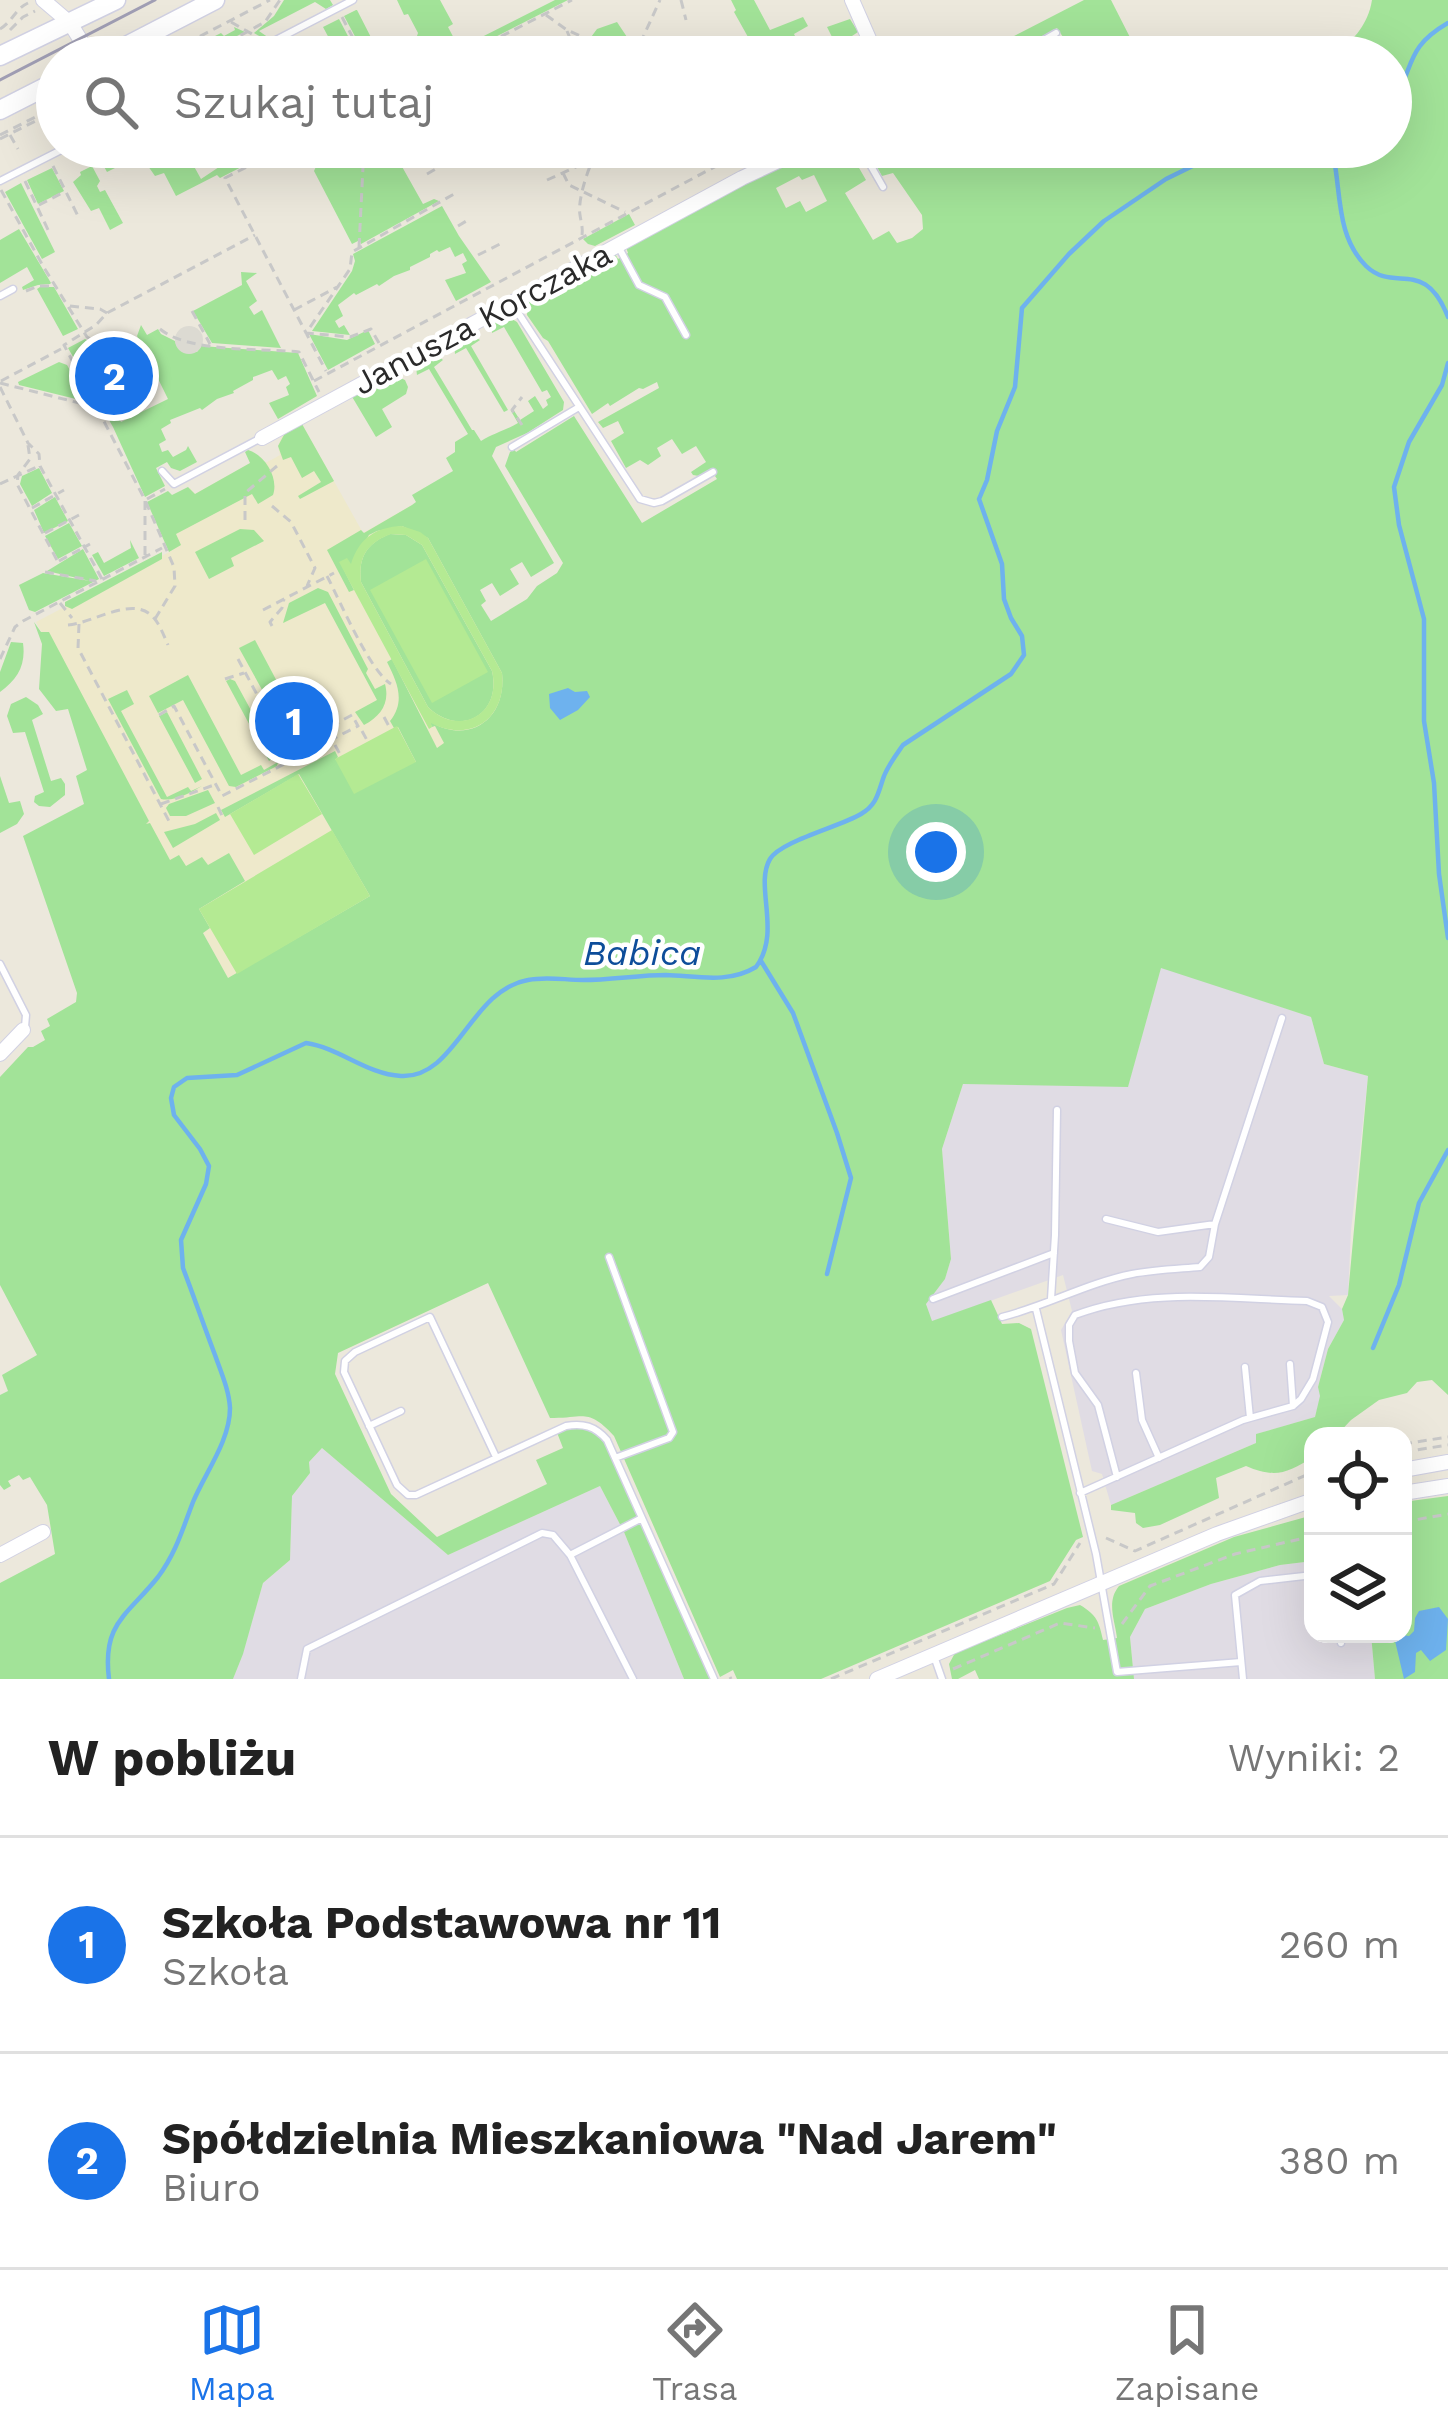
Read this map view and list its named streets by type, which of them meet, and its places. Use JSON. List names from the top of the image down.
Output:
{
  "streets": {
    "street": ["Janusza Korczaka"]
  },
  "water": ["Babica"],
  "page": {
    "search": "Szukaj tutaj",
    "pins": ["2", "1"],
    "heading": ["W pobliżu", "Wyniki: 2"],
    "list": [
      {
        "mark": "1",
        "name": "Szkoła Podstawowa nr 11",
        "note": "Szkoła",
        "value": "260 m"
      },
      {
        "mark": "2",
        "name": "Spółdzielnia Mieszkaniowa \"Nad Jarem\"",
        "note": "Biuro",
        "value": "380 m"
      }
    ],
    "nav": ["Mapa", "Trasa", "Zapisane"]
  }
}
